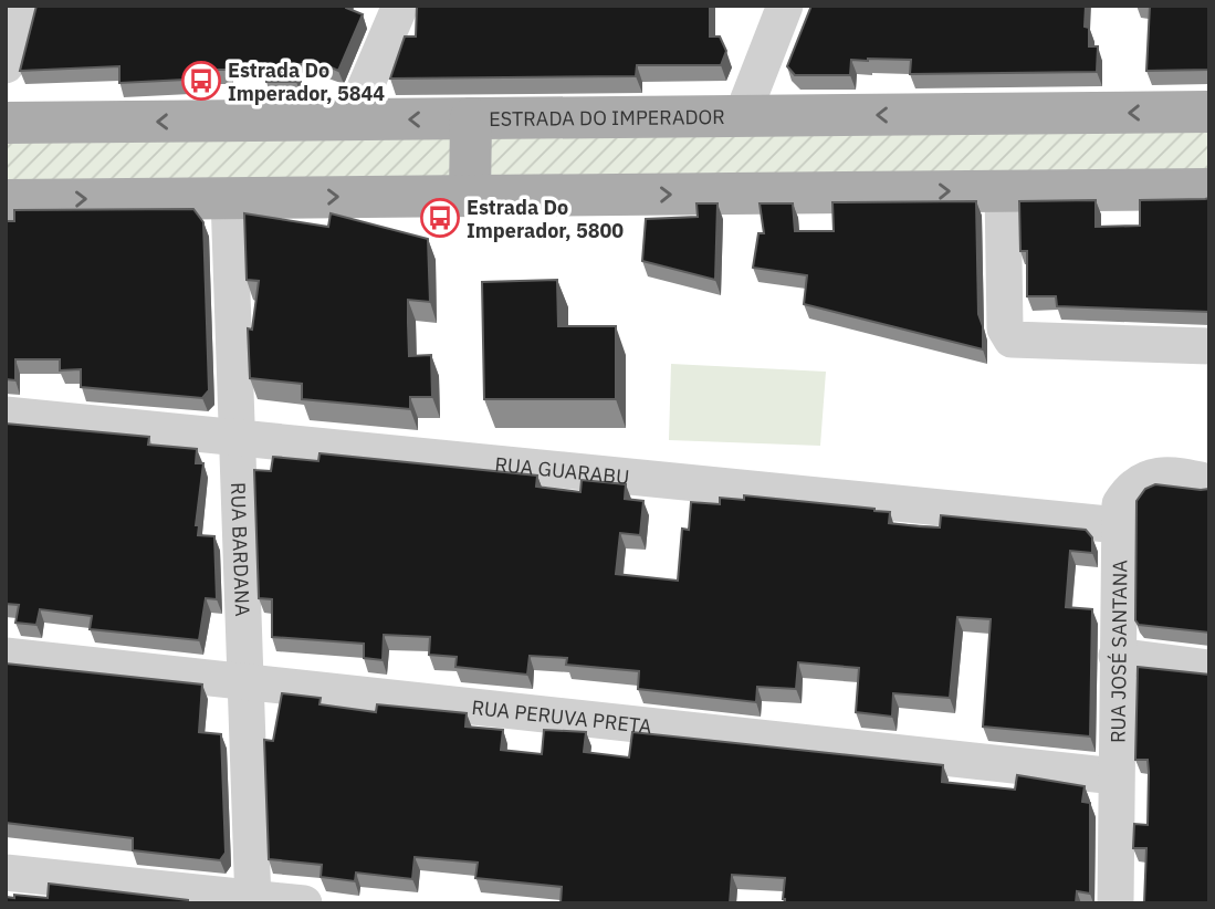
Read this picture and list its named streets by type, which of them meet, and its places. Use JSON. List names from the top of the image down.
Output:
{
  "streets": {
    "main road": ["ESTRADA DO IMPERADOR"],
    "street": [
      "RUA GUARABU",
      "RUA BARDANA",
      "RUA JOSÉ SANTANA",
      "RUA PERUVA PRETA"
    ]
  },
  "crossings": [
    ["RUA GUARABU", "RUA BARDANA"],
    ["RUA GUARABU", "RUA JOSÉ SANTANA"],
    ["RUA BARDANA", "RUA PERUVA PRETA"],
    ["RUA JOSÉ SANTANA", "RUA PERUVA PRETA"]
  ],
  "places": {
    "bus stop": ["Estrada Do Imperador, 5844", "Estrada Do Imperador, 5800"]
  }
}
